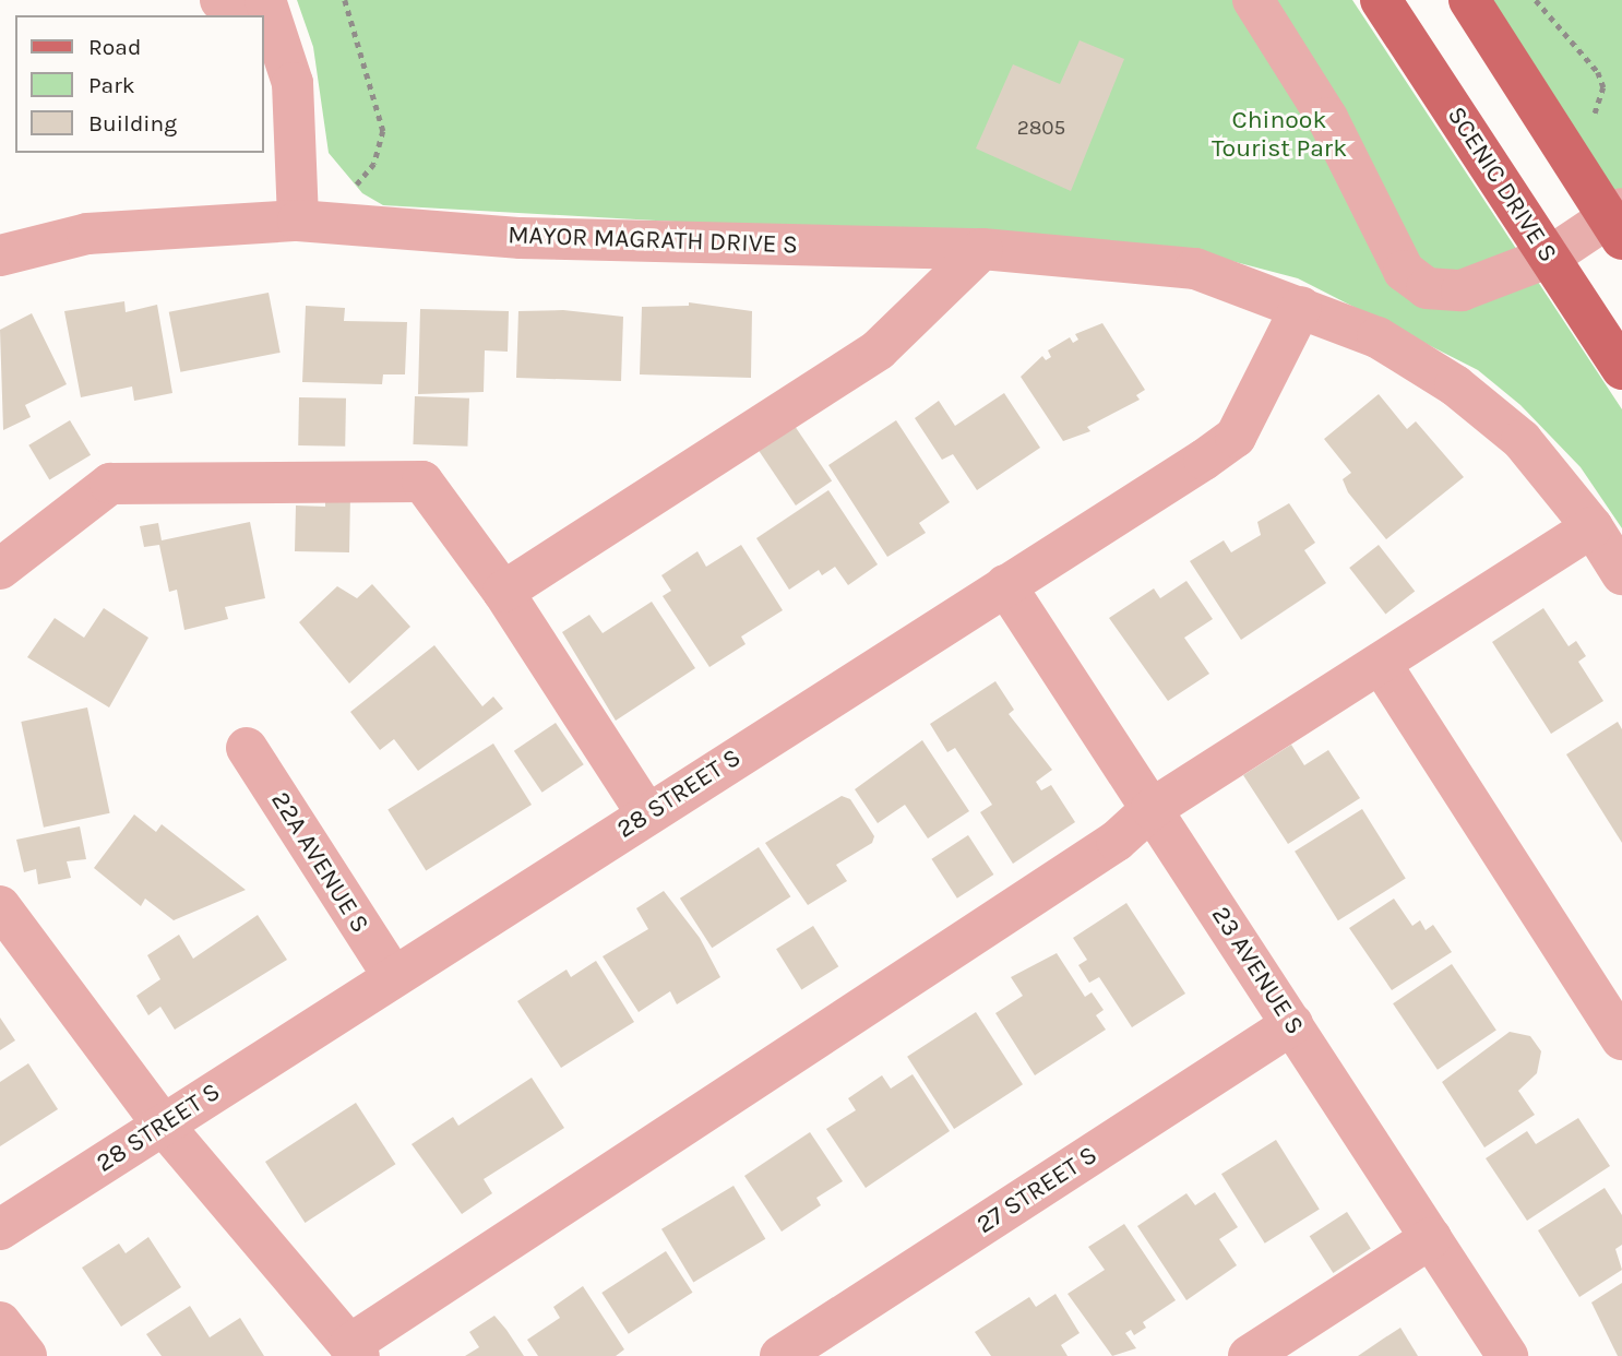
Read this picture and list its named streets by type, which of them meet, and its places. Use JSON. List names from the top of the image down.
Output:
{
  "streets": {
    "main road": ["SCENIC DRIVE S"],
    "street": [
      "MAYOR MAGRATH DRIVE S",
      "28 STREET S",
      "22A AVENUE S",
      "23 AVENUE S",
      "27 STREET S"
    ]
  },
  "crossings": [
    ["MAYOR MAGRATH DRIVE S", "28 STREET S"],
    ["28 STREET S", "22A AVENUE S"],
    ["28 STREET S", "23 AVENUE S"],
    ["23 AVENUE S", "27 STREET S"]
  ],
  "parks": ["Chinook Tourist Park"],
  "house_numbers": ["2805"],
  "legend": ["Road", "Park", "Building"]
}
